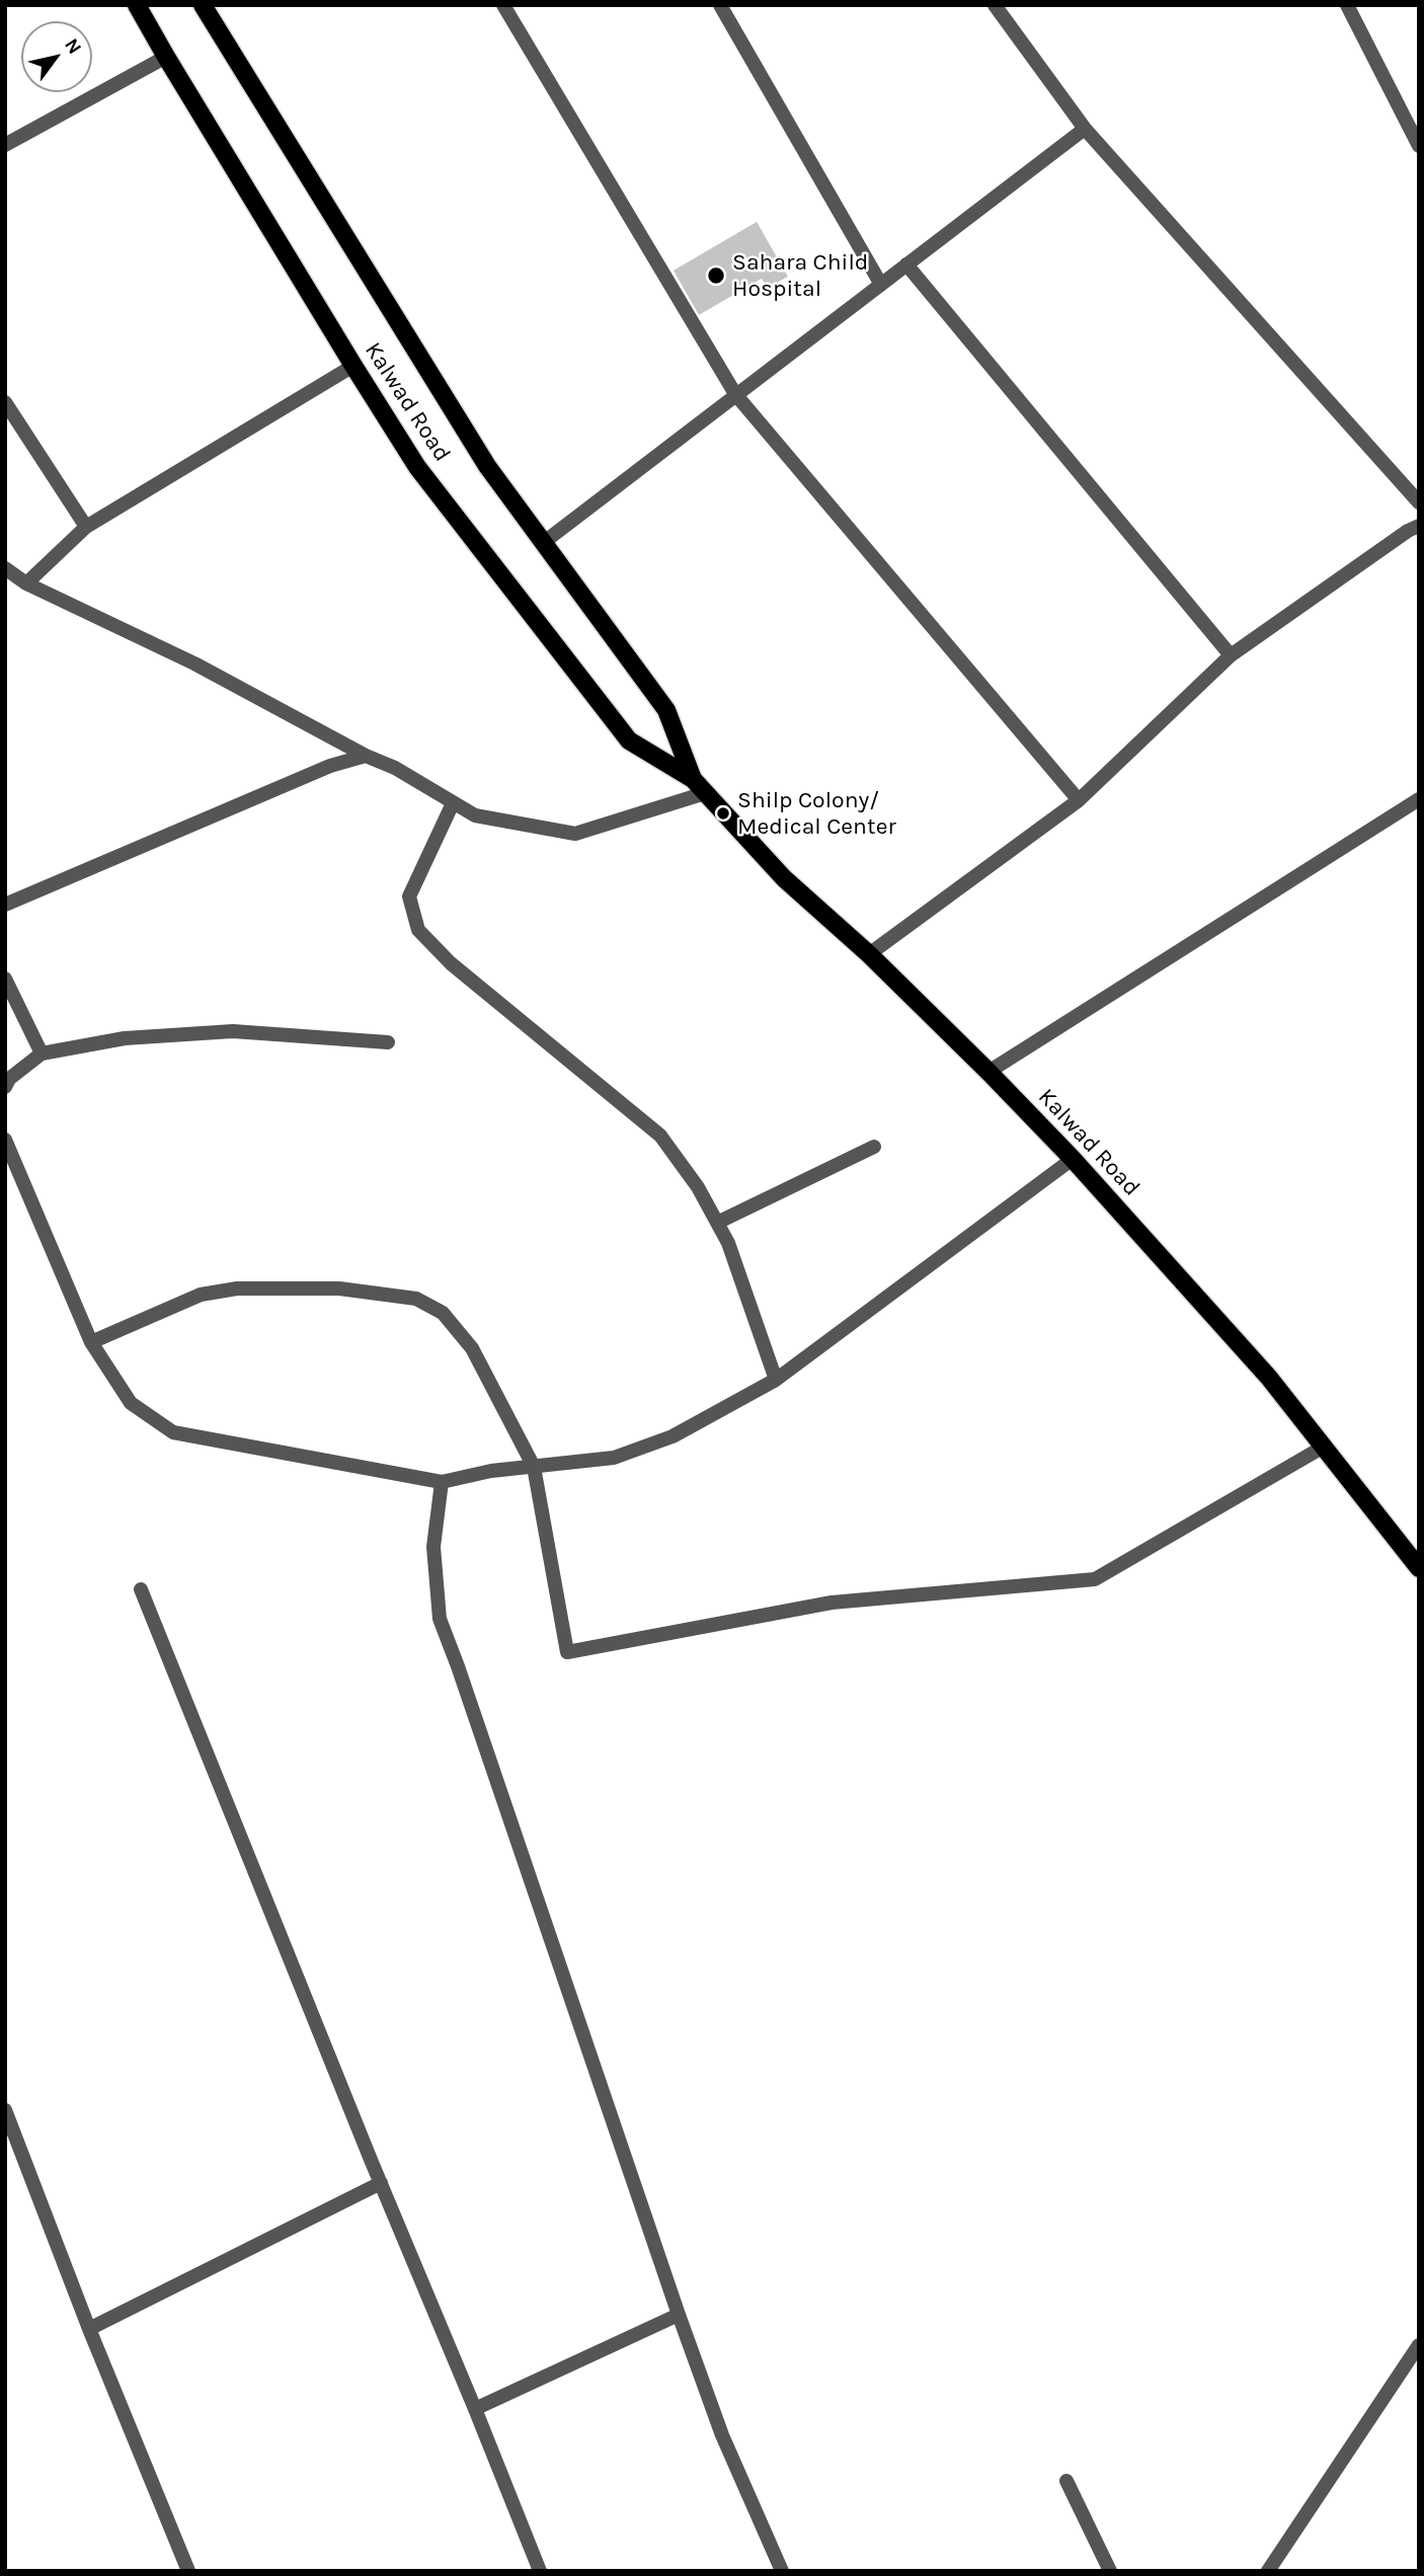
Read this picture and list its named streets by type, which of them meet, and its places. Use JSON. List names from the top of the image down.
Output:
{
  "streets": {
    "main road": ["Kalwad Road"]
  },
  "places": ["Sahara Child Hospital", "Shilp Colony/ Medical Center"],
  "north": "top right"
}
